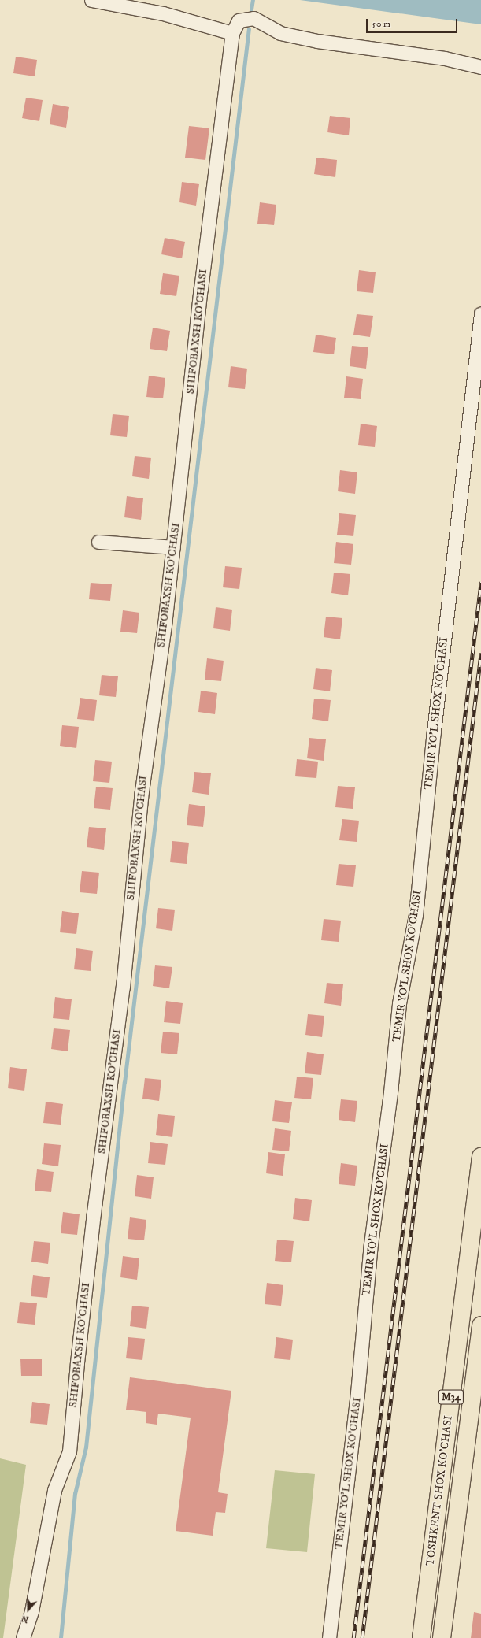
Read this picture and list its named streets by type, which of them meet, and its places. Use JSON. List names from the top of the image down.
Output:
{
  "streets": {
    "highway": ["M34", "TOSHKENT SHOX KO'CHASI"],
    "street": ["SHIFOBAXSH KO'CHASI", "TEMIR YO'L SHOX KO'CHASI"]
  },
  "scale_bar": "50 m",
  "north": "bottom"
}
